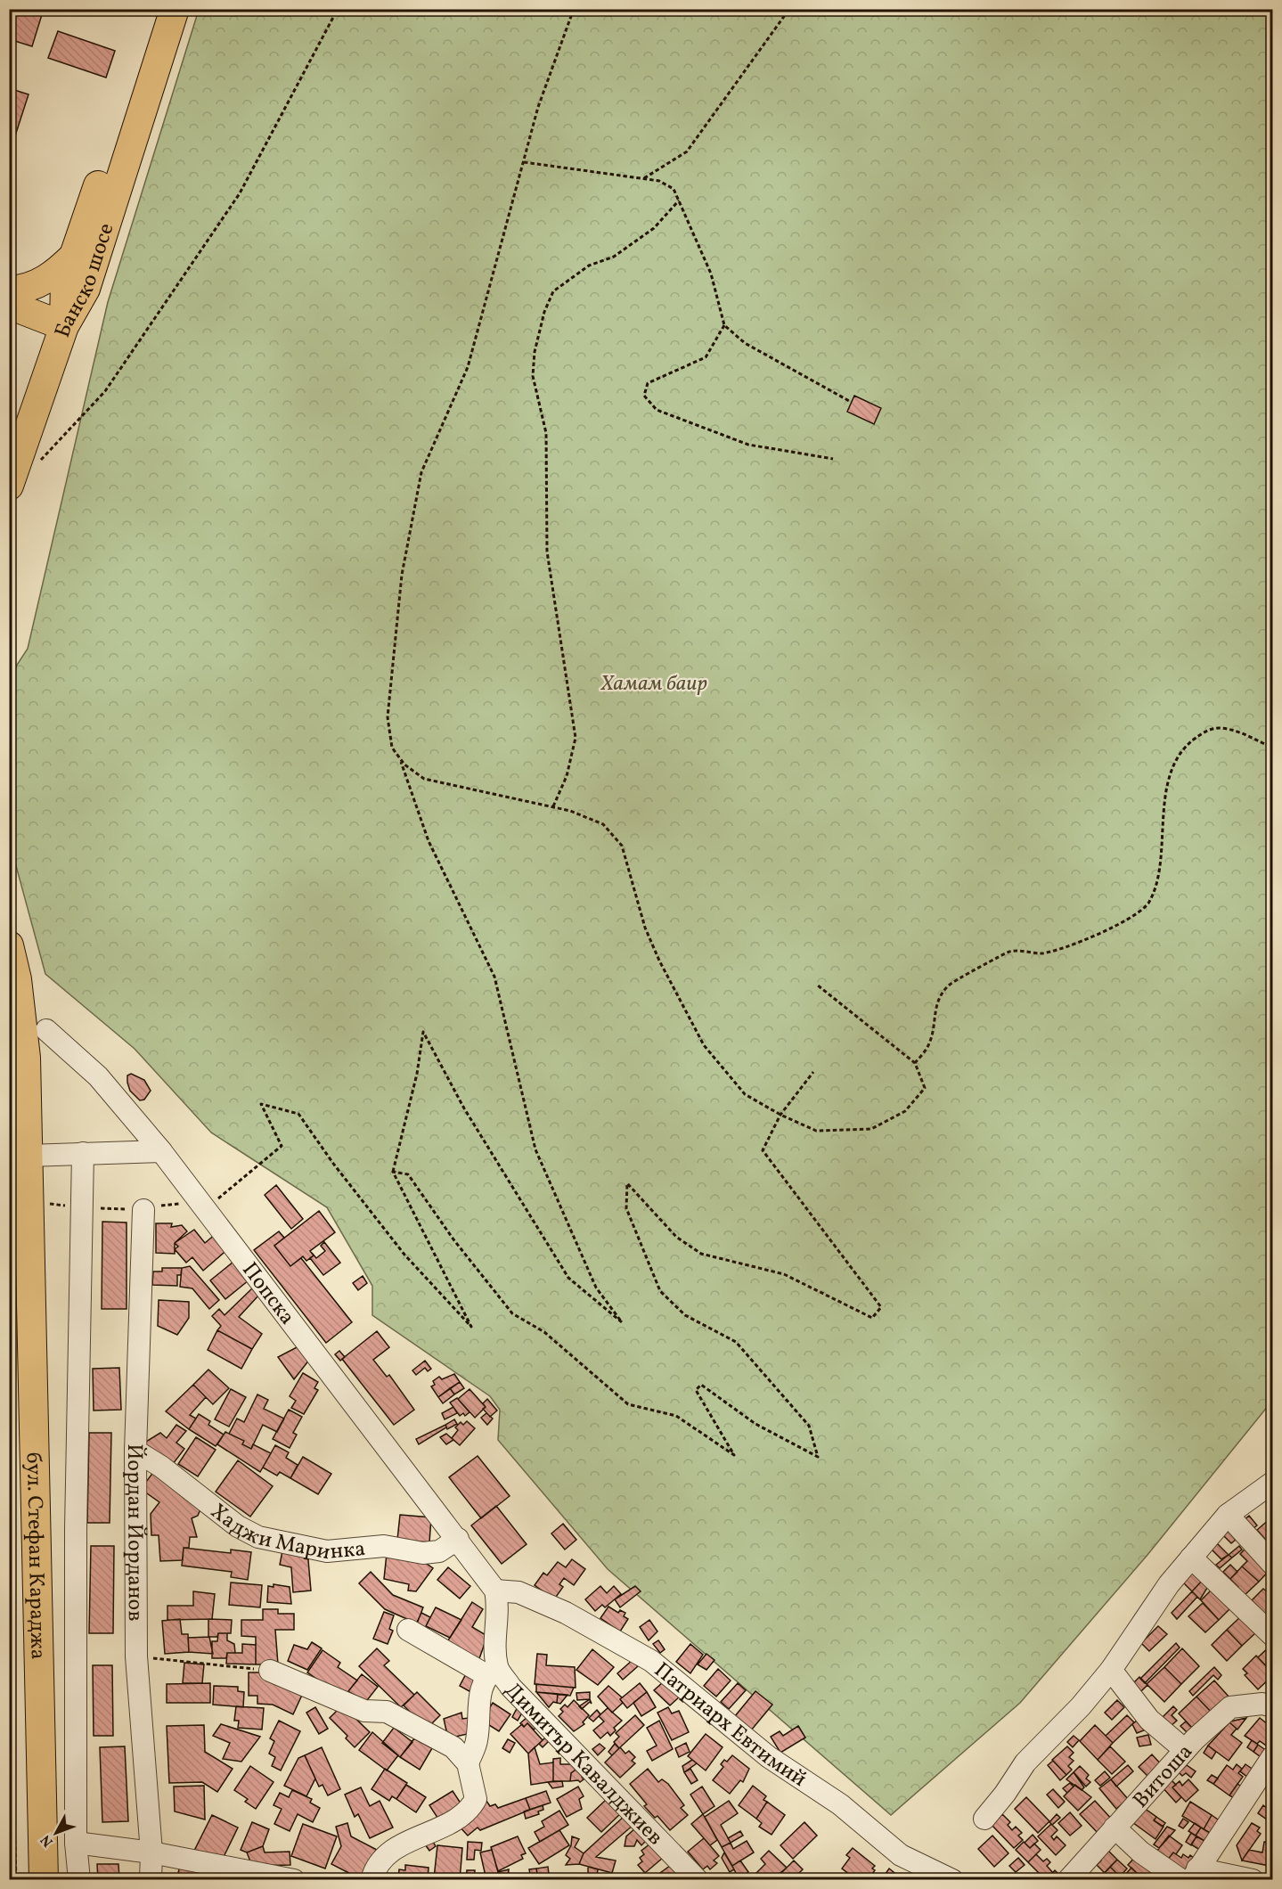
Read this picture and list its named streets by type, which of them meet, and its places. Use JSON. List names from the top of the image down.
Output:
{
  "streets": {
    "main road": ["Банско шосе", "бул. Стефан Караджа"],
    "street": [
      "Попска",
      "Хаджи Маринка",
      "Йордан Йорданов",
      "Патриарх Евтимий",
      "Димитър Кавалджиев",
      "Витоша"
    ]
  },
  "crossings": [
    ["Попска", "Хаджи Маринка"],
    ["Попска", "Патриарх Евтимий"],
    ["Хаджи Маринка", "Йордан Йорданов"]
  ],
  "parks": ["Хамам баир"],
  "north": "bottom left"
}
